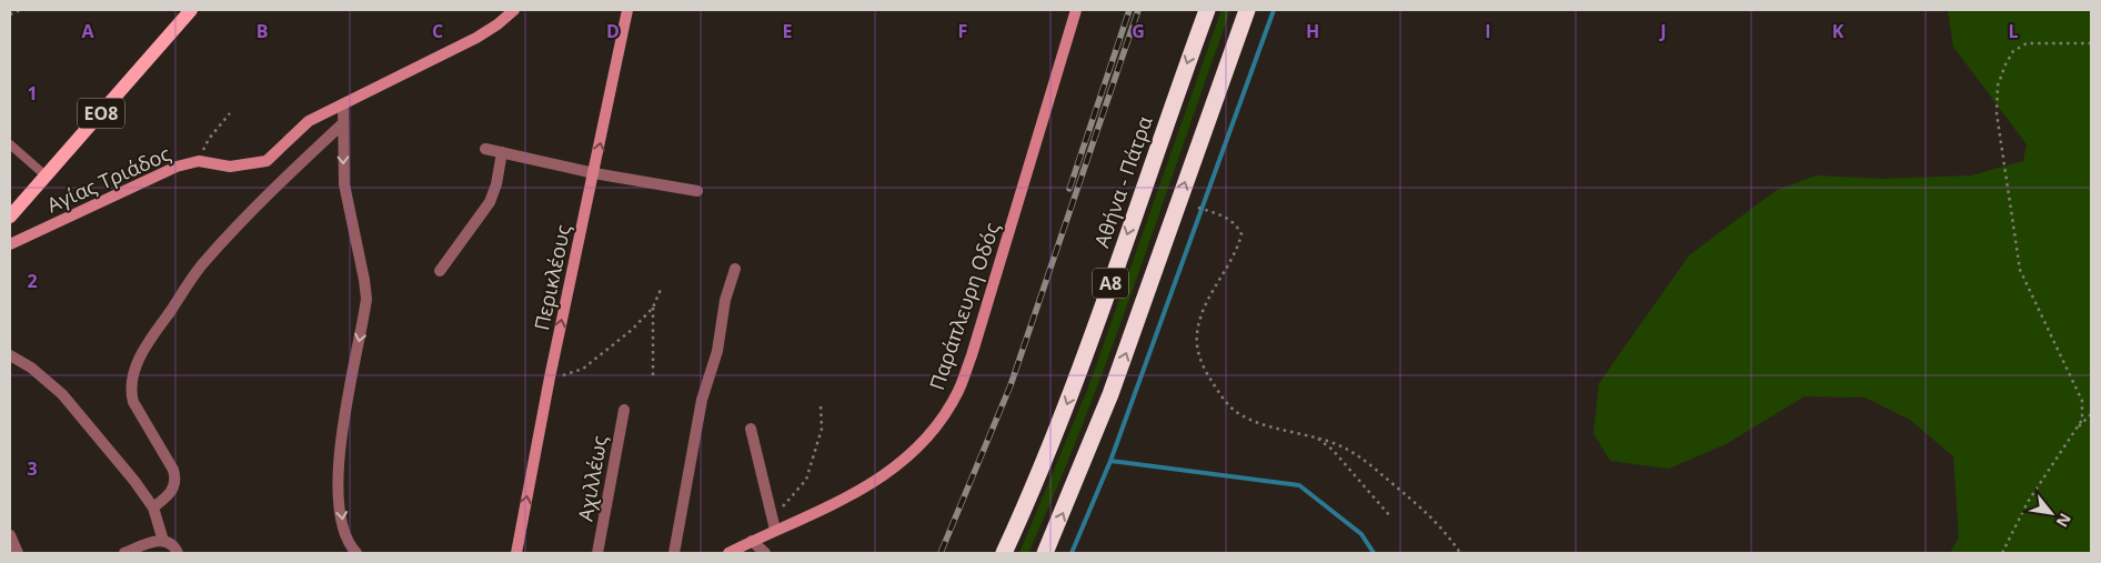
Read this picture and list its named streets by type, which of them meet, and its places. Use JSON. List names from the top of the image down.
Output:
{
  "streets": {
    "highway": ["Αθήνα - Πάτρα", "Α8"],
    "main road": [
      "ΕΟ8",
      "Αγίας Τριάδος",
      "Περικλέους",
      "Παράπλευρη Οδός"
    ],
    "street": ["Αχιλλέως"]
  },
  "one_way": ["Περικλέους"],
  "north": "bottom right",
  "grid": {
    "columns": [
      "A",
      "B",
      "C",
      "D",
      "E",
      "F",
      "G",
      "H",
      "I",
      "J",
      "K",
      "L"
    ],
    "rows": ["1", "2", "3"]
  }
}
